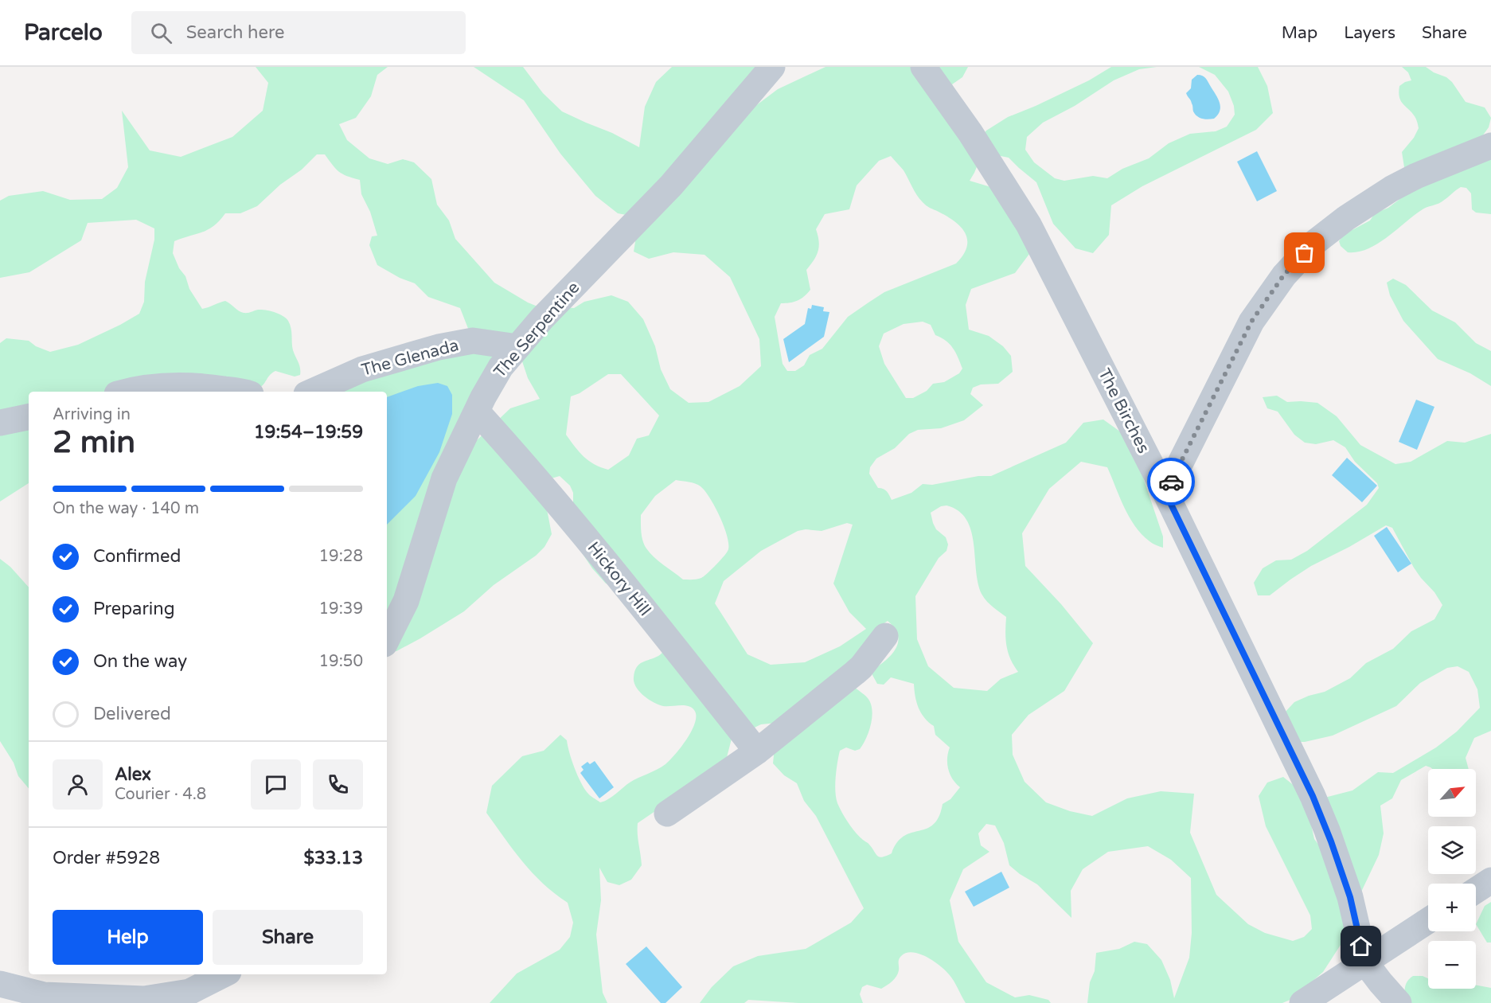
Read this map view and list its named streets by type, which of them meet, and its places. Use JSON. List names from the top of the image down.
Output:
{
  "streets": {
    "street": [
      "The Serpentine",
      "The Glenada",
      "The Birches",
      "Hickory Hill"
    ]
  },
  "crossings": [
    ["The Serpentine", "The Glenada"],
    ["The Serpentine", "Hickory Hill"]
  ],
  "north": "top right",
  "page": {
    "header": "Parcelo",
    "search": "Search here",
    "nav": ["Map", "Layers", "Share"],
    "heading": ["2 min", "Arriving in", "19:54–19:59"],
    "panel": [
      "Alex",
      "Courier · 4.8",
      "Order #5928",
      "$33.13"
    ],
    "bar": "On the way · 140 m",
    "list": [
      ["Confirmed", "19:28"],
      ["Preparing", "19:39"],
      ["On the way", "19:50"],
      "Delivered"
    ],
    "map_buttons": ["+", "−"],
    "buttons": ["Help", "Share"]
  }
}
